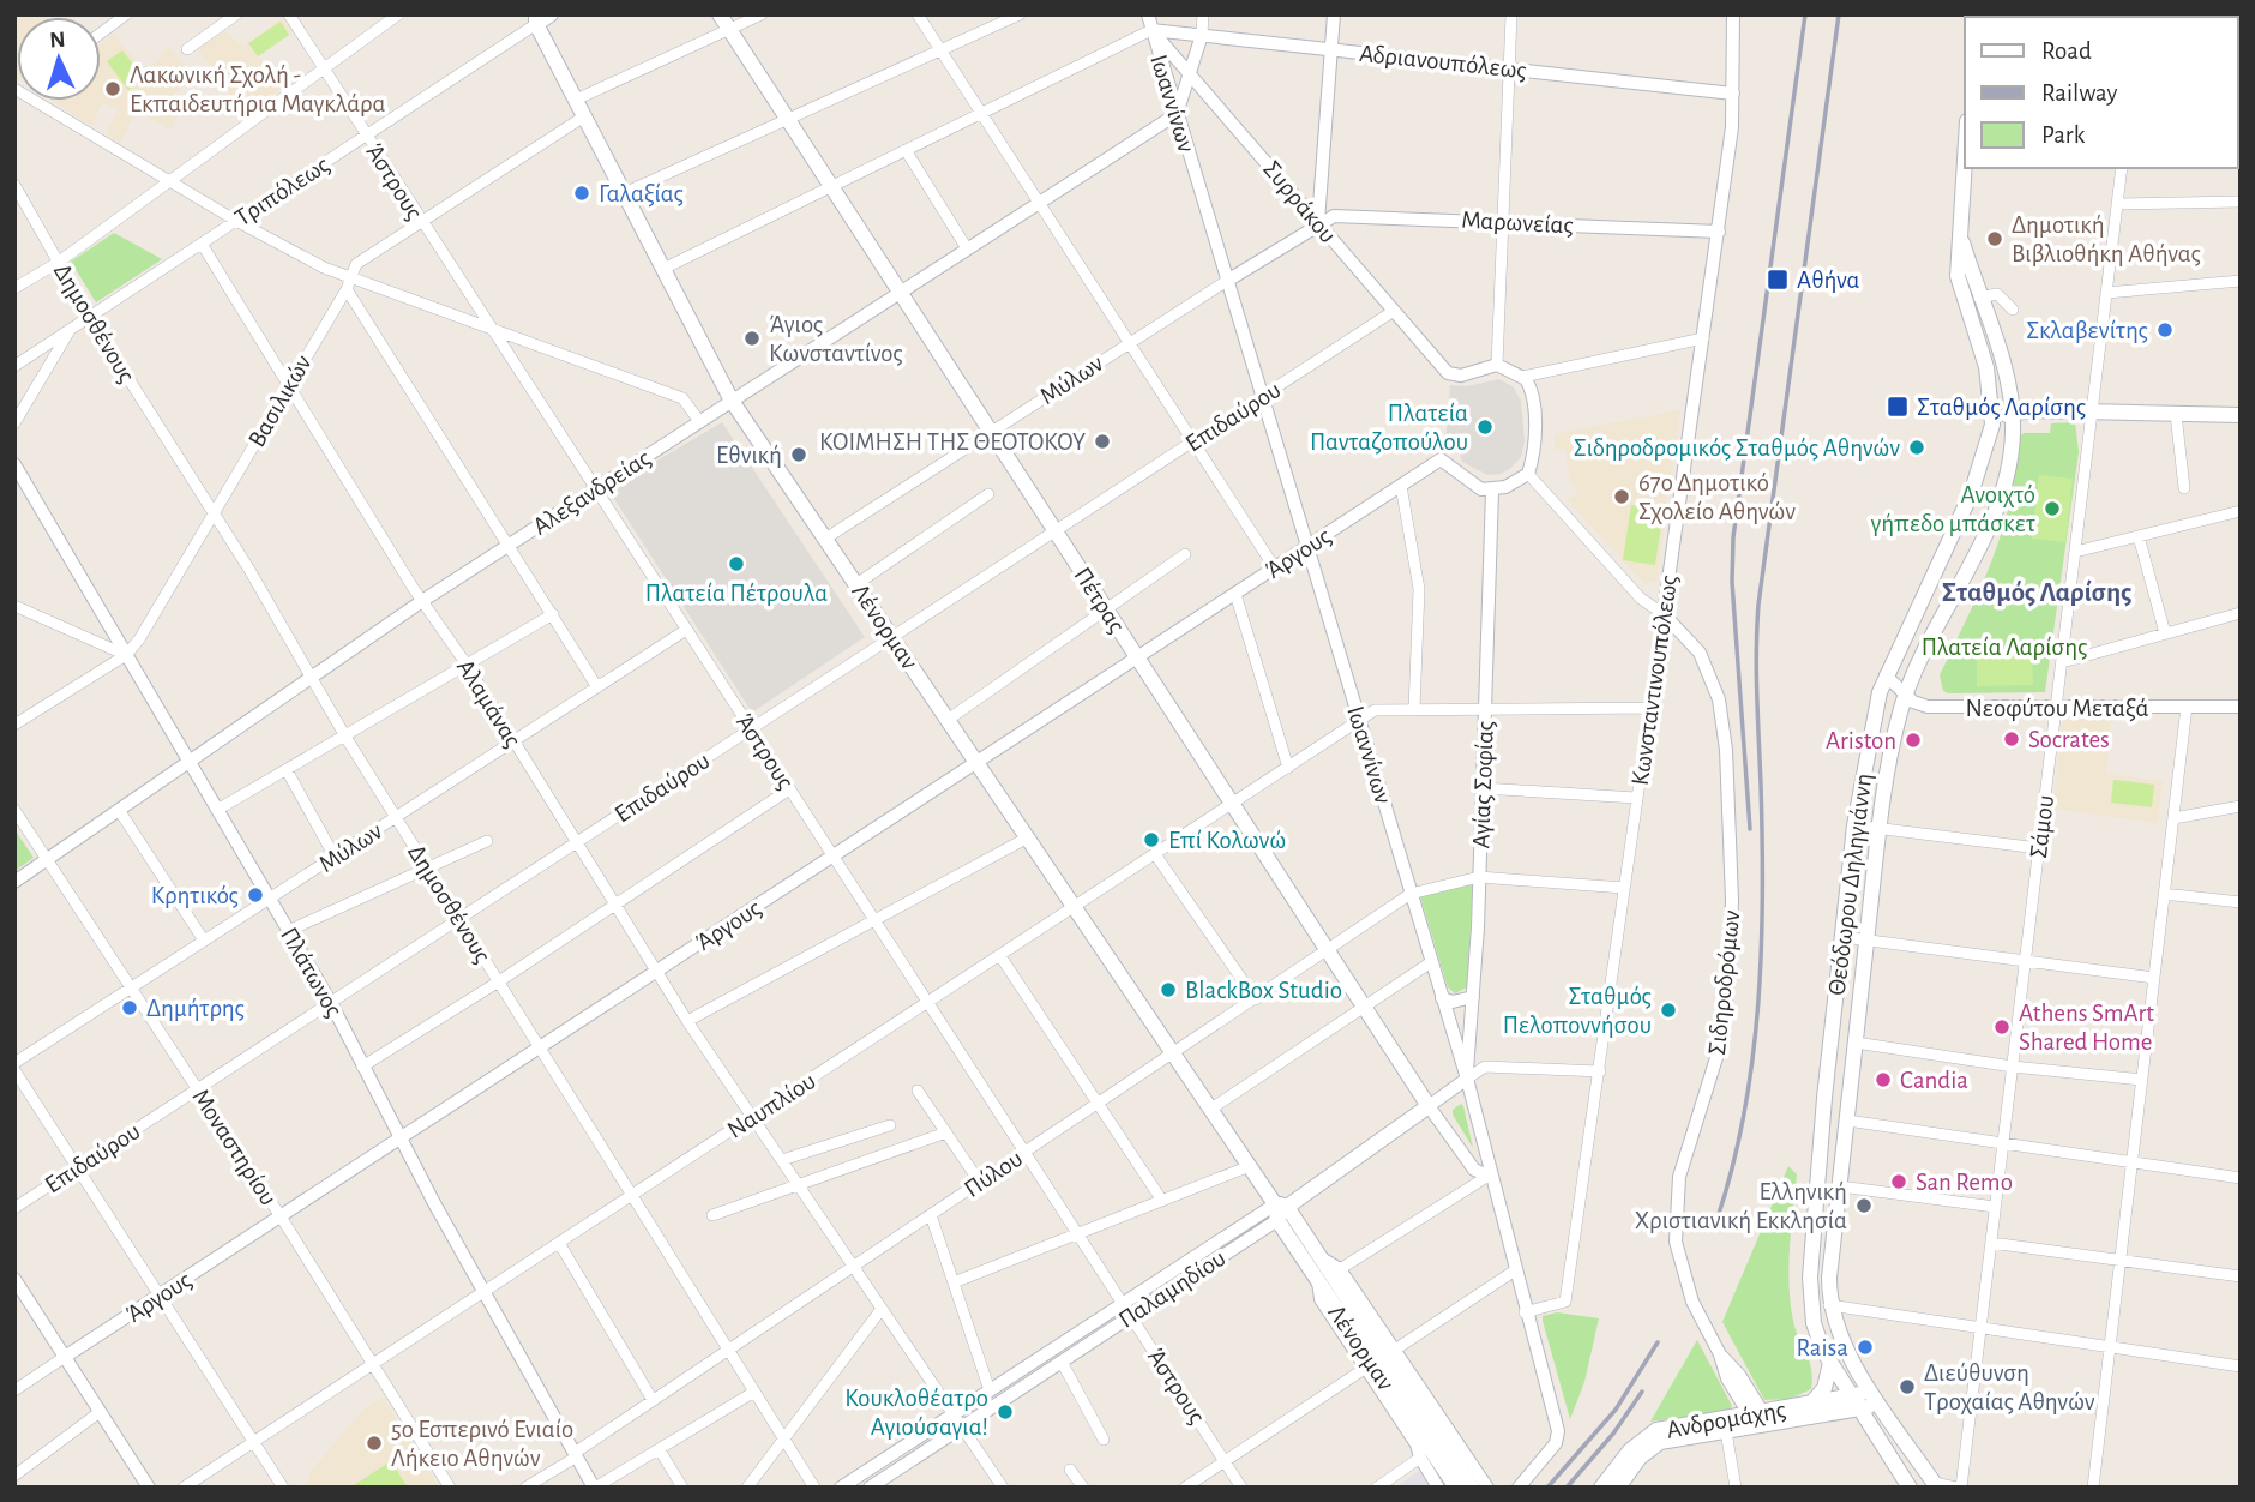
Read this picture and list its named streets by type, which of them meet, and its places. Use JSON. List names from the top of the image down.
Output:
{
  "streets": {
    "main road": [
      "Τριπόλεως",
      "Πέτρας",
      "Λένορμαν",
      "Θεόδωρου Δηληγιάννη",
      "Παλαμηδίου",
      "Ανδρομάχης"
    ],
    "street": [
      "Αδριανουπόλεως",
      "Ιωαννίνων",
      "Άστρους",
      "Συρράκου",
      "Μαρωνείας",
      "Δημοσθένους",
      "Μύλων",
      "Βασιλικών",
      "Επιδαύρου",
      "Αλεξανδρείας",
      "Άργους",
      "Κωνσταντινουπόλεως",
      "Αλαμάνας",
      "Νεοφύτου Μεταξά",
      "Αγίας Σοφίας",
      "Σάμου",
      "Πλάτωνος",
      "Σιδηροδρόμων",
      "Ναυπλίου",
      "Μοναστηρίου",
      "Πύλου"
    ]
  },
  "crossings": [
    ["Αδριανουπόλεως", "Ιωαννίνων"],
    ["Αδριανουπόλεως", "Συρράκου"],
    ["Αδριανουπόλεως", "Κωνσταντινουπόλεως"],
    ["Ιωαννίνων", "Συρράκου"],
    ["Ιωαννίνων", "Μύλων"],
    ["Ιωαννίνων", "Επιδαύρου"],
    ["Ιωαννίνων", "Αλεξανδρείας"],
    ["Ιωαννίνων", "Άργους"],
    ["Ιωαννίνων", "Πέτρας"],
    ["Ιωαννίνων", "Κωνσταντινουπόλεως"],
    ["Ιωαννίνων", "Αγίας Σοφίας"],
    ["Ιωαννίνων", "Ναυπλίου"],
    ["Ιωαννίνων", "Πύλου"],
    ["Ιωαννίνων", "Παλαμηδίου"],
    ["Άστρους", "Τριπόλεως"],
    ["Άστρους", "Μύλων"],
    ["Άστρους", "Βασιλικών"],
    ["Άστρους", "Επιδαύρου"],
    ["Άστρους", "Αλεξανδρείας"],
    ["Άστρους", "Άργους"],
    ["Άστρους", "Ναυπλίου"],
    ["Άστρους", "Πύλου"],
    ["Άστρους", "Παλαμηδίου"],
    ["Τριπόλεως", "Δημοσθένους"],
    ["Τριπόλεως", "Λένορμαν"],
    ["Τριπόλεως", "Αλαμάνας"],
    ["Συρράκου", "Μαρωνείας"],
    ["Συρράκου", "Μύλων"],
    ["Συρράκου", "Επιδαύρου"],
    ["Μαρωνείας", "Μύλων"],
    ["Μαρωνείας", "Κωνσταντινουπόλεως"],
    ["Δημοσθένους", "Μύλων"],
    ["Δημοσθένους", "Βασιλικών"],
    ["Δημοσθένους", "Επιδαύρου"],
    ["Δημοσθένους", "Αλεξανδρείας"],
    ["Δημοσθένους", "Άργους"],
    ["Δημοσθένους", "Ναυπλίου"],
    ["Δημοσθένους", "Πύλου"],
    ["Μύλων", "Πέτρας"],
    ["Μύλων", "Λένορμαν"],
    ["Μύλων", "Αλαμάνας"],
    ["Μύλων", "Πλάτωνος"],
    ["Μύλων", "Μοναστηρίου"],
    ["Βασιλικών", "Λένορμαν"],
    ["Βασιλικών", "Αλαμάνας"],
    ["Βασιλικών", "Πλάτωνος"],
    ["Επιδαύρου", "Πέτρας"],
    ["Επιδαύρου", "Λένορμαν"],
    ["Επιδαύρου", "Αλαμάνας"],
    ["Επιδαύρου", "Πλάτωνος"],
    ["Επιδαύρου", "Μοναστηρίου"],
    ["Αλεξανδρείας", "Πέτρας"],
    ["Αλεξανδρείας", "Λένορμαν"],
    ["Αλεξανδρείας", "Αλαμάνας"],
    ["Αλεξανδρείας", "Πλάτωνος"],
    ["Αλεξανδρείας", "Μοναστηρίου"],
    ["Άργους", "Πέτρας"],
    ["Άργους", "Λένορμαν"],
    ["Άργους", "Αλαμάνας"],
    ["Άργους", "Αγίας Σοφίας"],
    ["Άργους", "Πλάτωνος"],
    ["Άργους", "Μοναστηρίου"],
    ["Πέτρας", "Ναυπλίου"],
    ["Πέτρας", "Πύλου"],
    ["Πέτρας", "Παλαμηδίου"],
    ["Λένορμαν", "Ναυπλίου"],
    ["Λένορμαν", "Πύλου"],
    ["Λένορμαν", "Παλαμηδίου"],
    ["Κωνσταντινουπόλεως", "Σιδηροδρόμων"],
    ["Κωνσταντινουπόλεως", "Ναυπλίου"],
    ["Αλαμάνας", "Ναυπλίου"],
    ["Αλαμάνας", "Πύλου"],
    ["Αλαμάνας", "Παλαμηδίου"],
    ["Νεοφύτου Μεταξά", "Σάμου"],
    ["Νεοφύτου Μεταξά", "Θεόδωρου Δηληγιάννη"],
    ["Αγίας Σοφίας", "Ναυπλίου"],
    ["Αγίας Σοφίας", "Παλαμηδίου"],
    ["Θεόδωρου Δηληγιάννη", "Ανδρομάχης"],
    ["Πλάτωνος", "Ναυπλίου"],
    ["Πλάτωνος", "Πύλου"],
    ["Σιδηροδρόμων", "Ανδρομάχης"],
    ["Ναυπλίου", "Μοναστηρίου"]
  ],
  "districts": ["Σταθμός Λαρίσης"],
  "parks": ["Πλατεία Λαρίσης"],
  "places": {
    "other": [
      "Λακωνική Σχολή - Εκπαιδευτήρια Μαγκλάρα",
      "Γαλαξίας",
      "Δημοτική Βιβλιοθήκη Αθήνας",
      "Σκλαβενίτης",
      "Άγιος Κωνσταντίνος",
      "Πλατεία Πανταζοπούλου",
      "ΚΟΙΜΗΣΗ ΤΗΣ ΘΕΟΤΟΚΟΥ",
      "Σιδηροδρομικός Σταθμός Αθηνών",
      "Εθνική",
      "67ο Δημοτικό Σχολείο Αθηνών",
      "Ανοιχτό γήπεδο μπάσκετ",
      "Πλατεία Πέτρουλα",
      "Socrates",
      "Ariston",
      "Επί Κολωνώ",
      "Κρητικός",
      "BlackBox Studio",
      "Δημήτρης",
      "Σταθμός Πελοποννήσου",
      "Athens SmArt Shared Home",
      "Candia",
      "San Remo",
      "Ελληνική Χριστιανική Εκκλησία",
      "Raisa",
      "Διεύθυνση Τροχαίας Αθηνών",
      "Κουκλοθέατρο Αγιούσαγια!",
      "5ο Εσπερινό Ενιαίο Λήκειο Αθηνών"
    ],
    "transit": ["Αθήνα", "Σταθμός Λαρίσης"]
  },
  "legend": ["Road", "Railway", "Park"],
  "north": "top"
}
